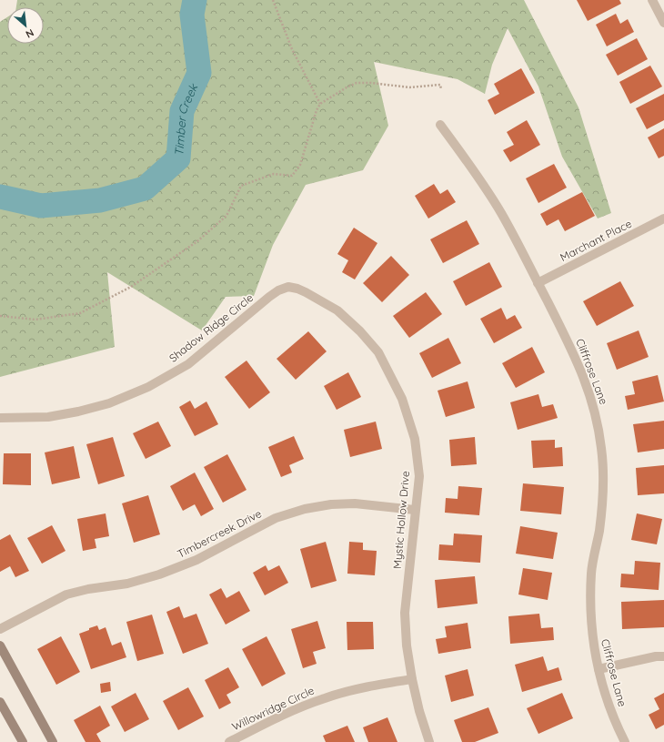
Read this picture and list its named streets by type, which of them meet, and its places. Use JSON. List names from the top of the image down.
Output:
{
  "streets": {
    "street": [
      "Marchant Place",
      "Shadow Ridge Circle",
      "Cliffrose Lane",
      "Mystic Hollow Drive",
      "Timbercreek Drive",
      "Willowridge Circle"
    ]
  },
  "crossings": [
    ["Marchant Place", "Cliffrose Lane"],
    ["Shadow Ridge Circle", "Mystic Hollow Drive"],
    ["Mystic Hollow Drive", "Timbercreek Drive"],
    ["Mystic Hollow Drive", "Willowridge Circle"]
  ],
  "water": ["Timber Creek"],
  "north": "bottom right"
}
